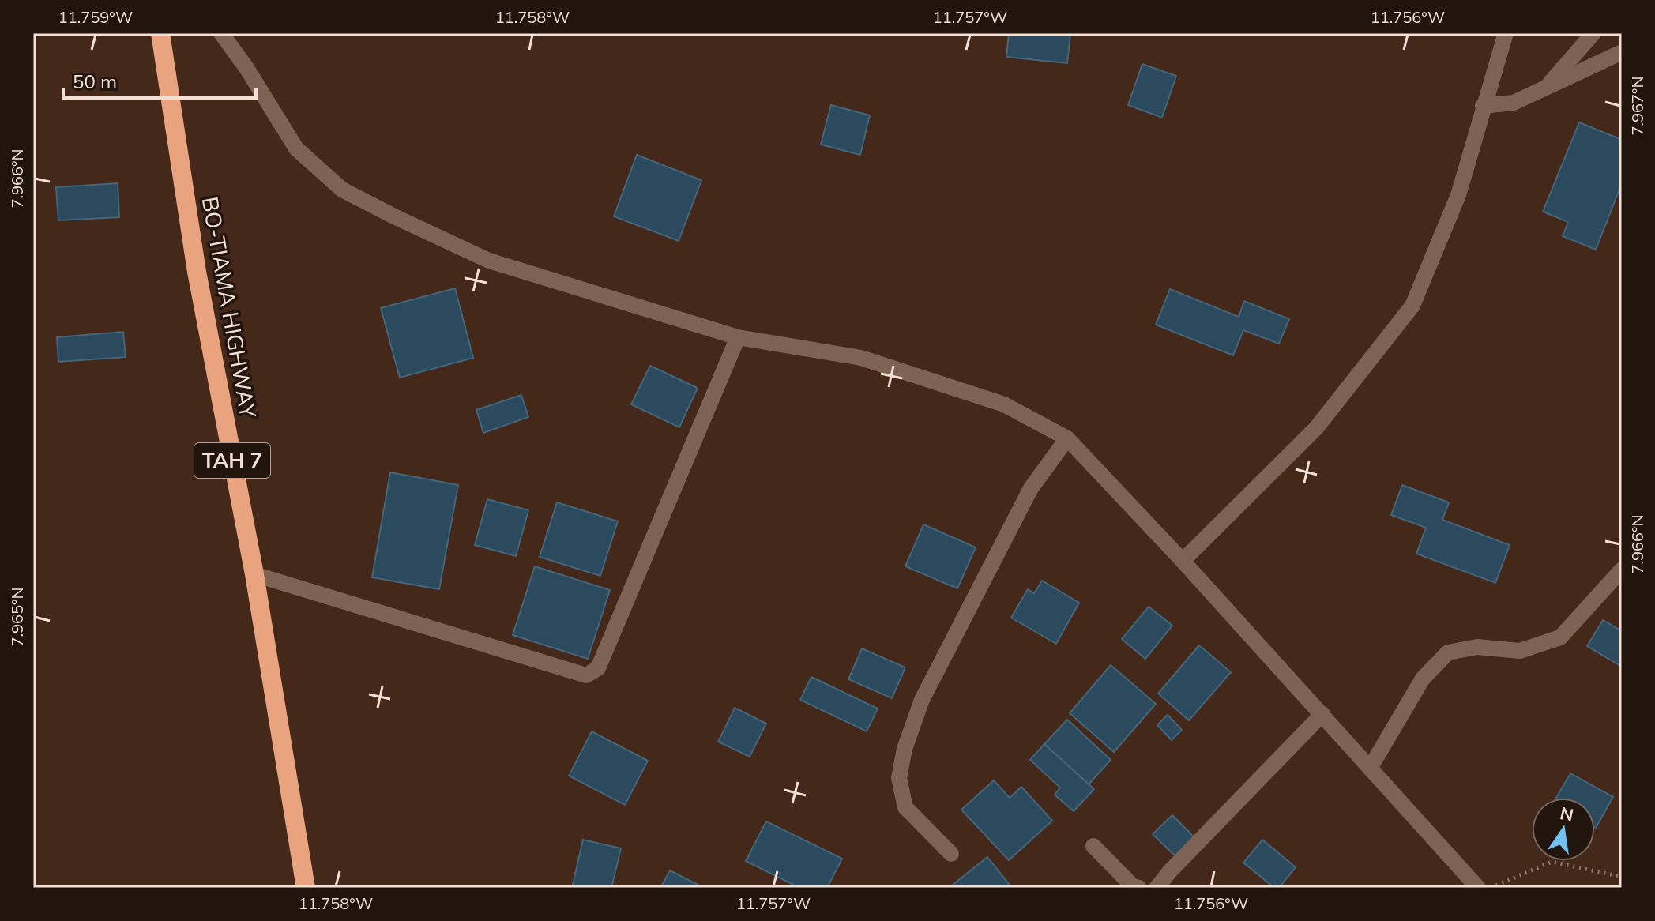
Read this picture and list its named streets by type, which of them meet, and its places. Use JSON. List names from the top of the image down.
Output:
{
  "streets": {
    "highway": ["BO-TIAMA HIGHWAY", "TAH 7"]
  },
  "scale_bar": "50 m",
  "north": "top",
  "coordinates": [
    "11.759°W",
    "11.758°W",
    "11.757°W",
    "11.756°W",
    "7.967°N",
    "7.966°N",
    "7.965°N"
  ]
}
